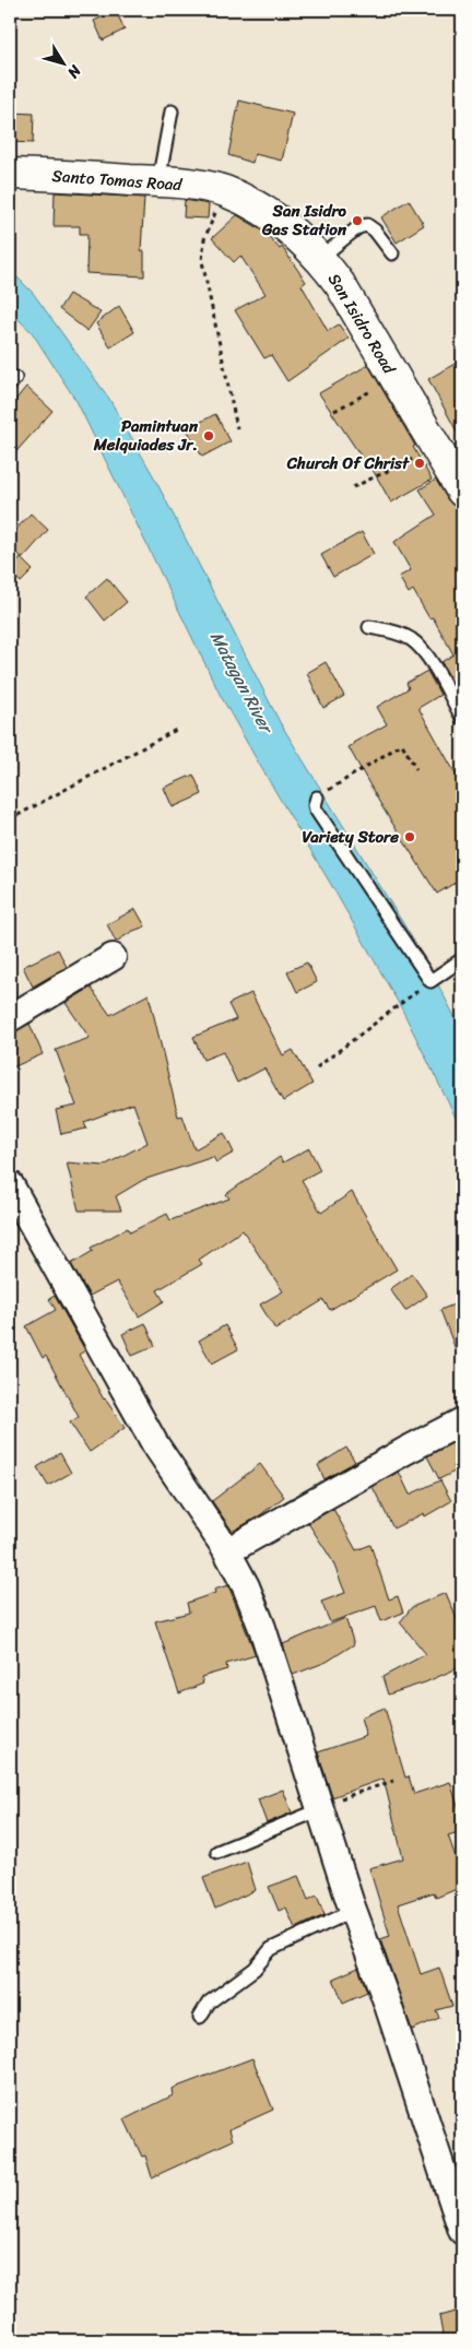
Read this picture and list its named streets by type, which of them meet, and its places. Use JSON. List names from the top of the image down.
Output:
{
  "streets": {
    "street": ["Santo Tomas Road", "San Isidro Road"]
  },
  "crossings": [
    ["Santo Tomas Road", "San Isidro Road"]
  ],
  "water": ["Matagan River"],
  "places": [
    "San Isidro Gas Station",
    "Pamintuan Melquiades Jr.",
    "Church Of Christ",
    "Variety Store"
  ],
  "north": "bottom right"
}
